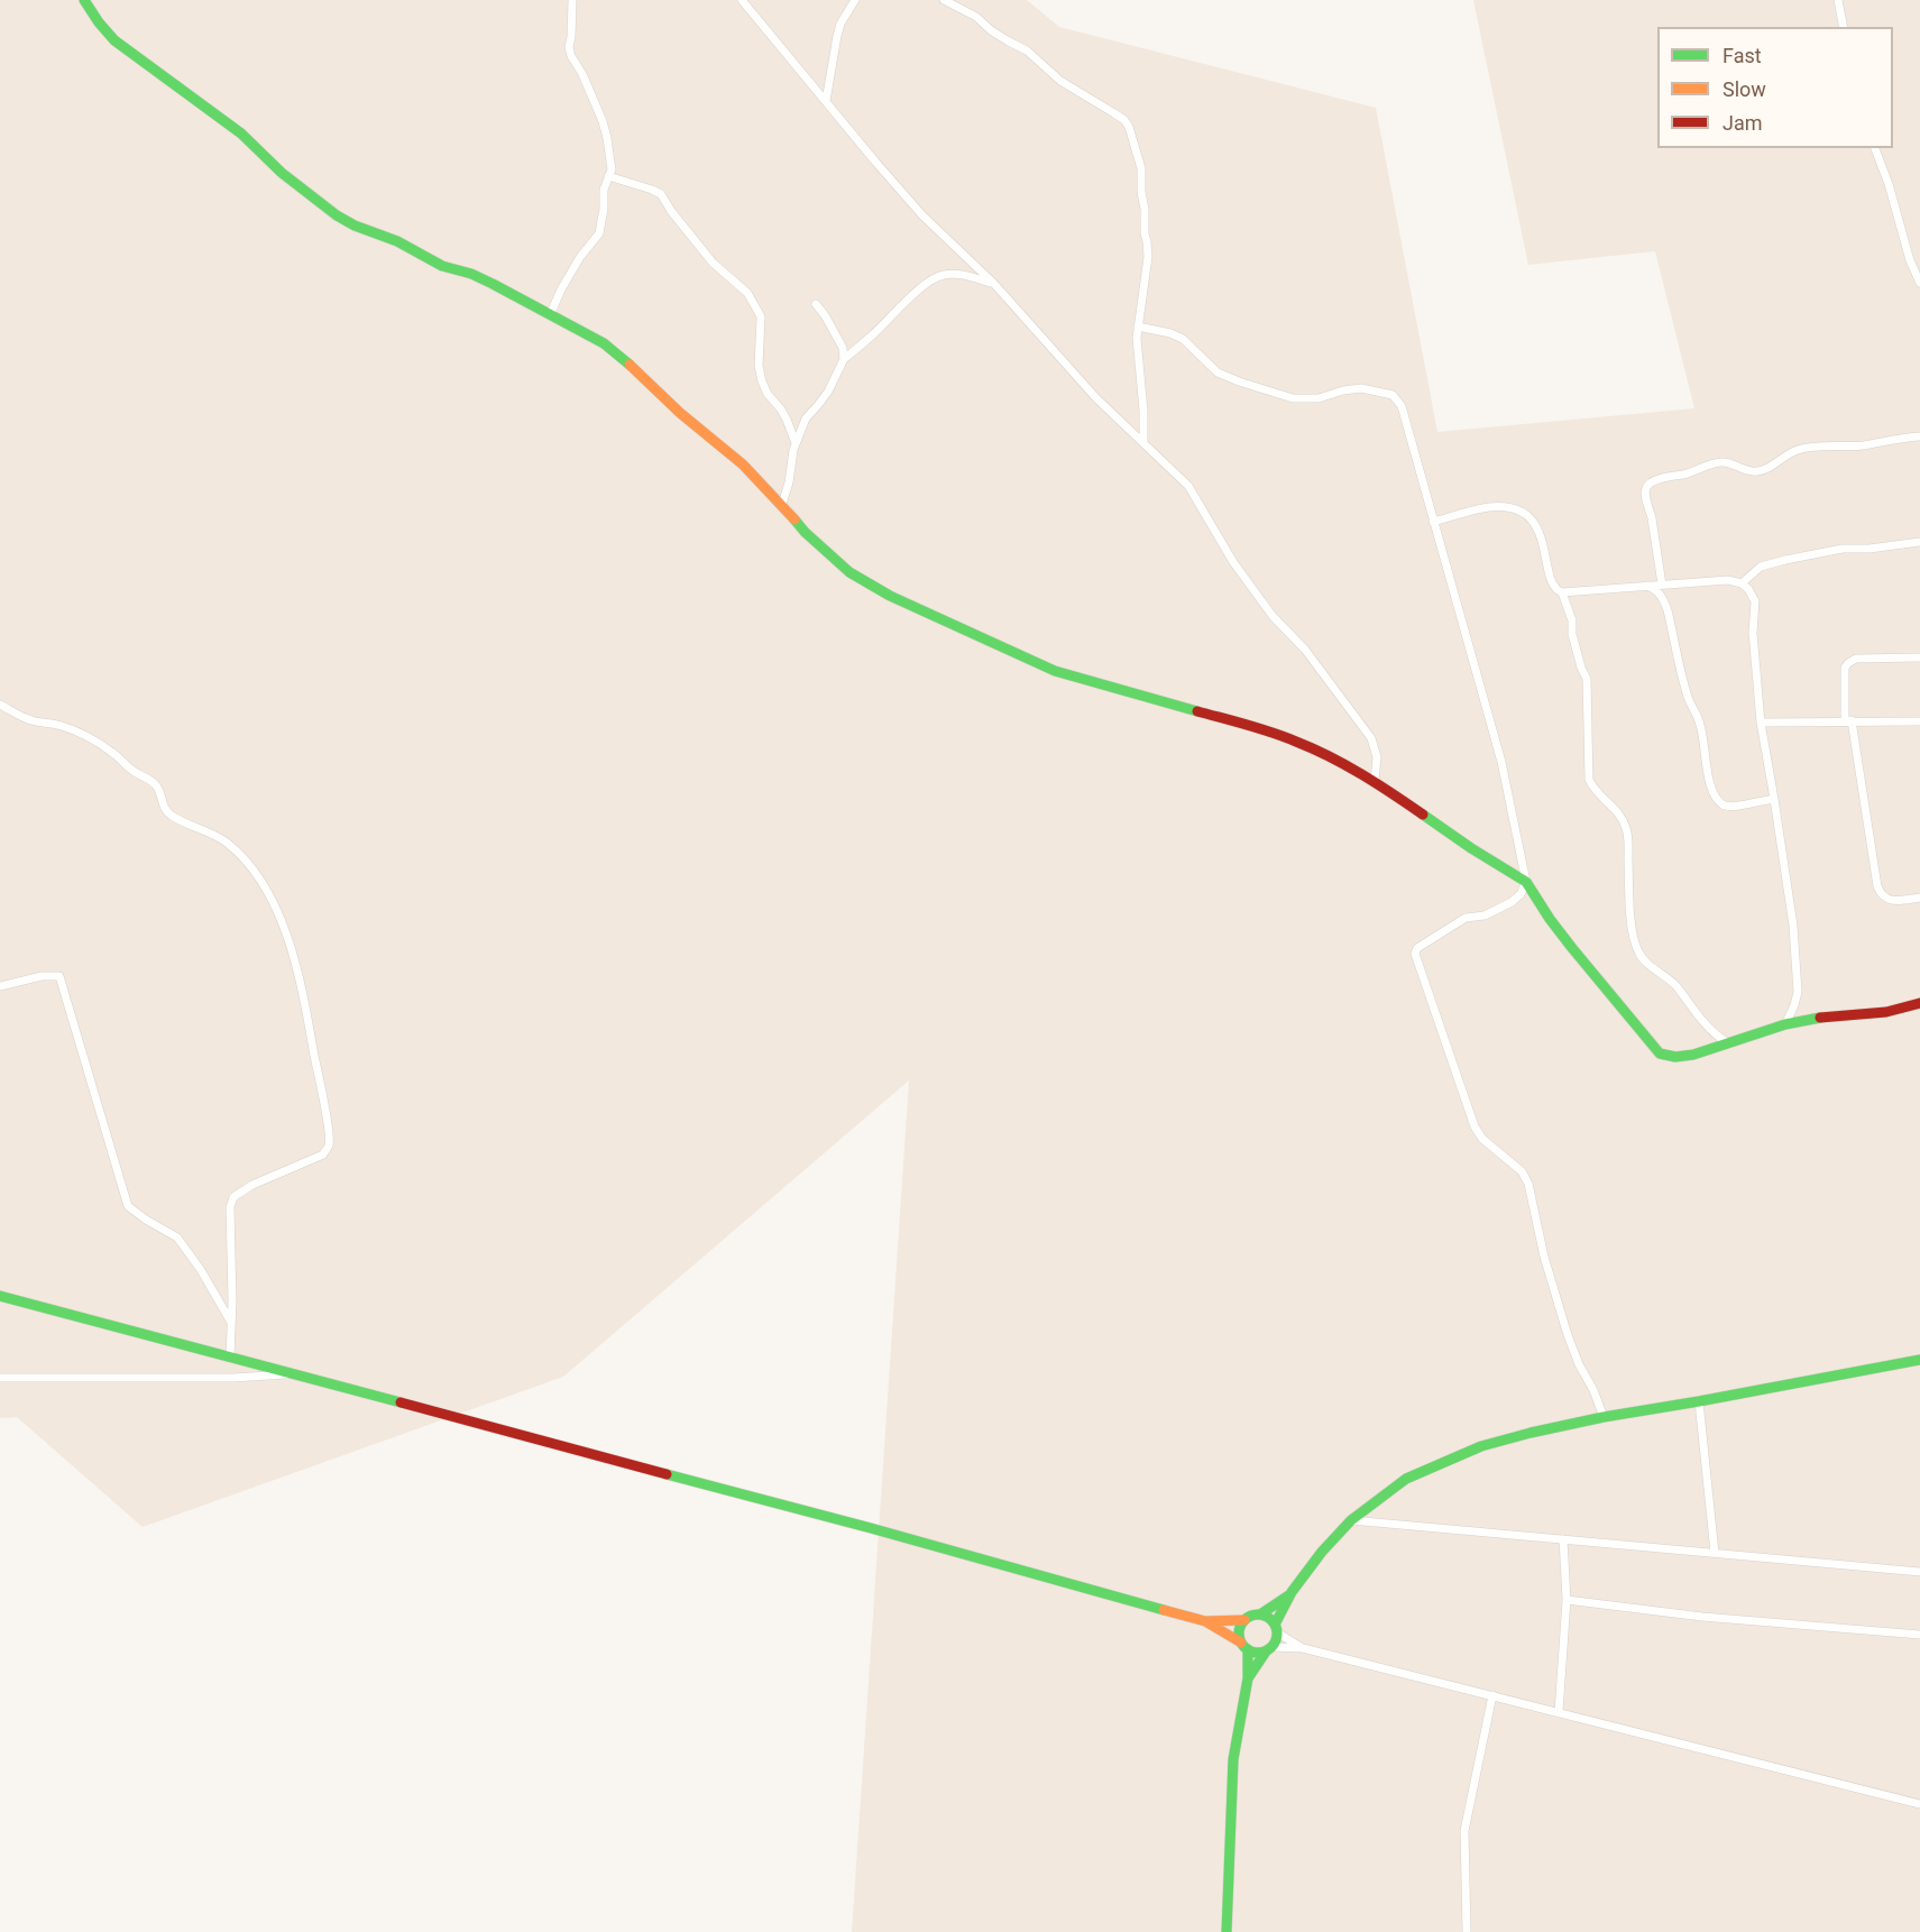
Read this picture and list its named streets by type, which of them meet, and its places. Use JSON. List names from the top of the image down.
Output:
{
  "legend": ["Fast", "Slow", "Jam"]
}
